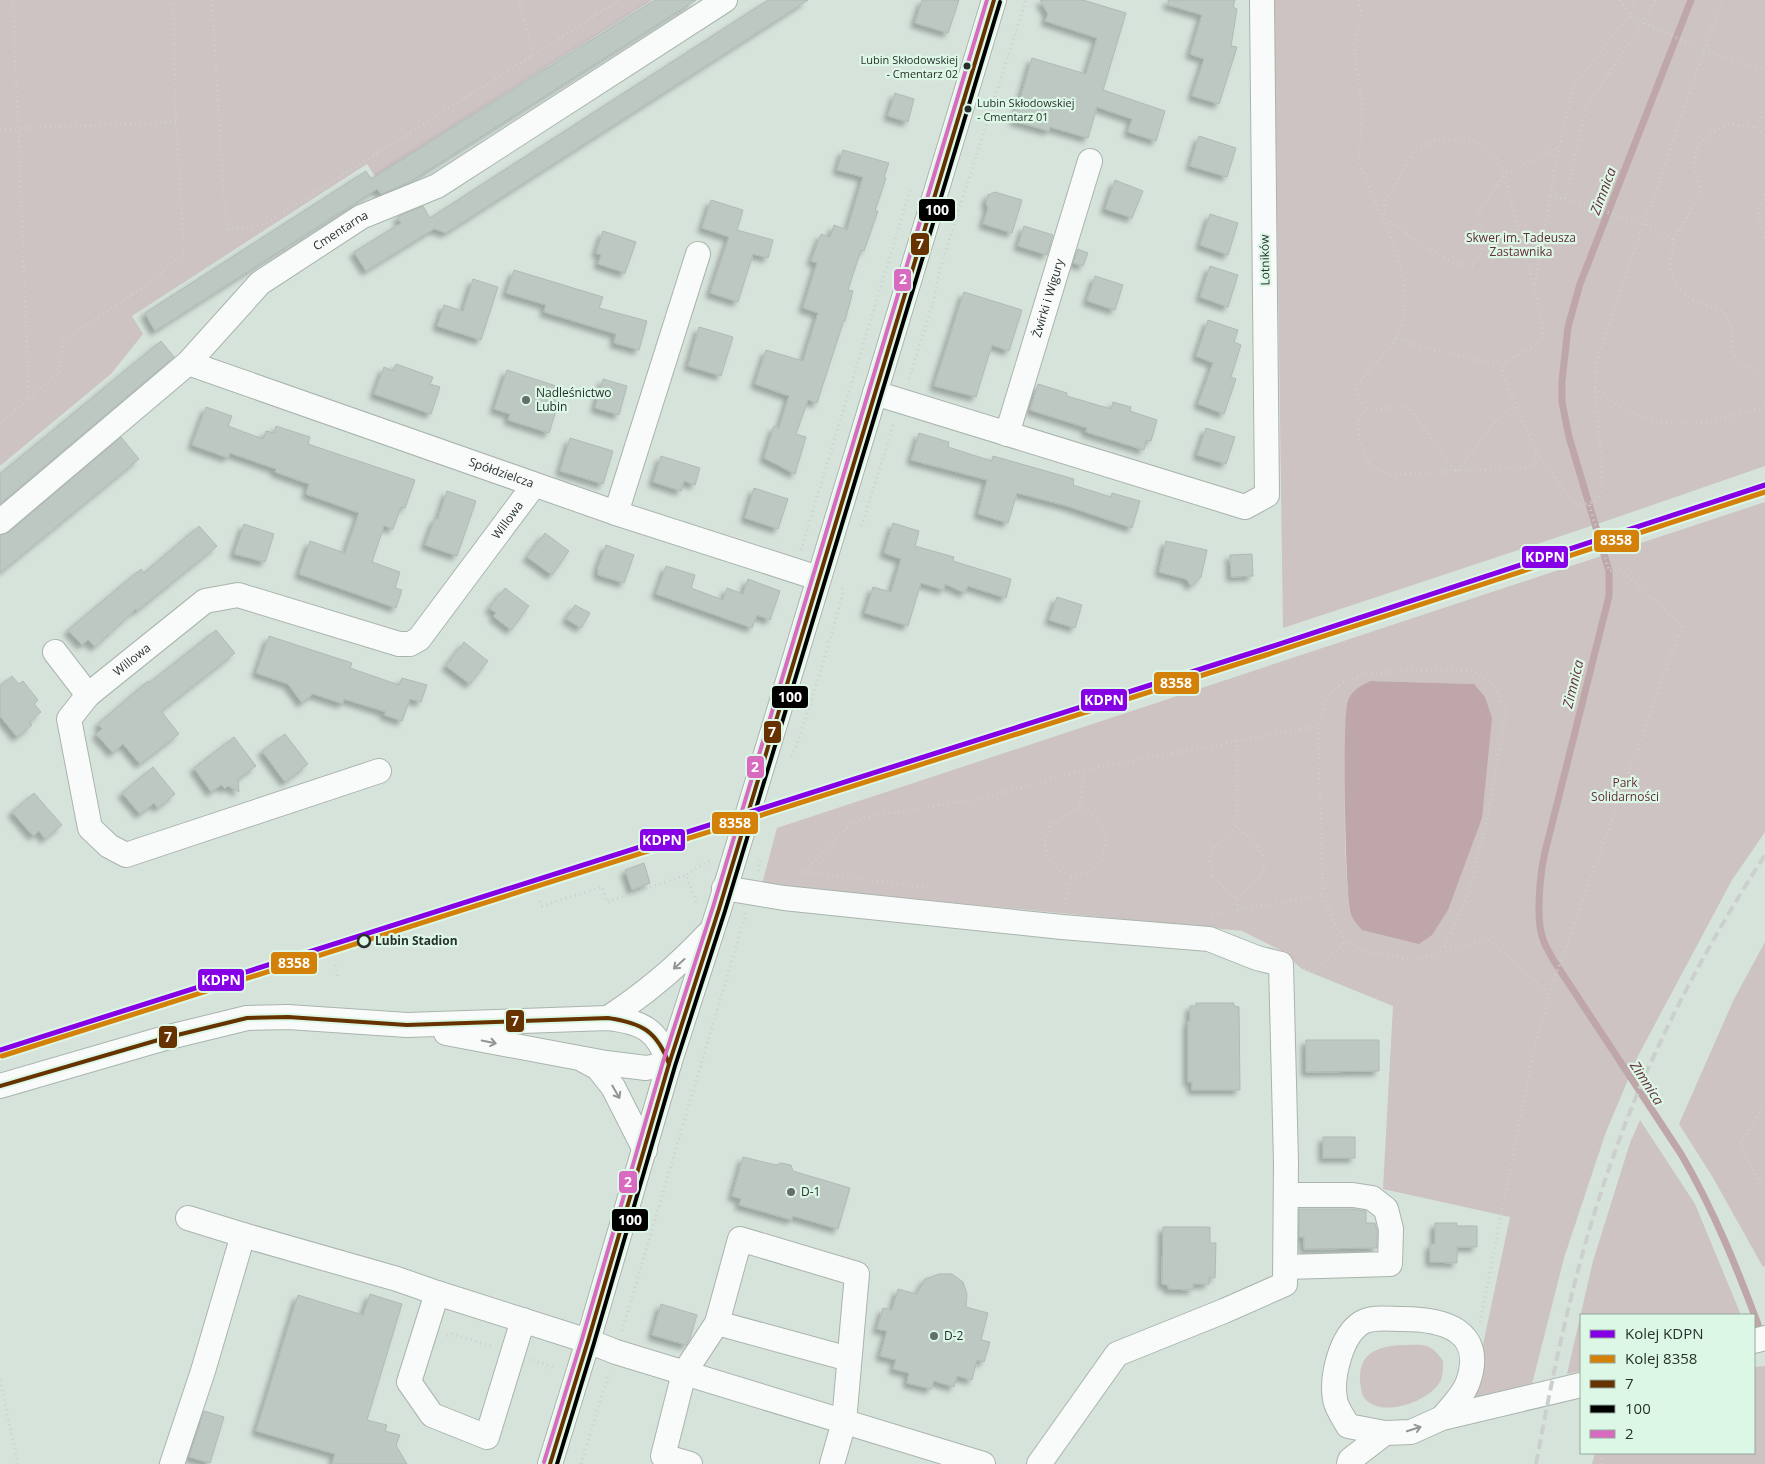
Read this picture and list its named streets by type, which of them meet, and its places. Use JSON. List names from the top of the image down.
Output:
{
  "streets": {
    "street": [
      "Cmentarna",
      "Lotników",
      "Żwirki i Wigury",
      "Spółdzielcza",
      "Willowa"
    ]
  },
  "crossings": [
    ["Cmentarna", "Spółdzielcza"],
    ["Lotników", "Żwirki i Wigury"],
    ["Spółdzielcza", "Willowa"]
  ],
  "water": ["Zimnica"],
  "parks": ["Skwer im. Tadeusza Zastawnika", "Park Solidarności"],
  "places": [
    "Lubin Skłodowskiej - Cmentarz 02",
    "Lubin Skłodowskiej - Cmentarz 01",
    "Nadleśnictwo Lubin",
    "Lubin Stadion",
    "D-1",
    "D-2"
  ],
  "lines": [
    "transit line 7",
    "transit line 2",
    "transit line 100",
    "rail line KDPN",
    "rail line 8358"
  ],
  "legend": [
    "Kolej KDPN",
    "Kolej 8358",
    "7",
    "100",
    "2"
  ]
}
